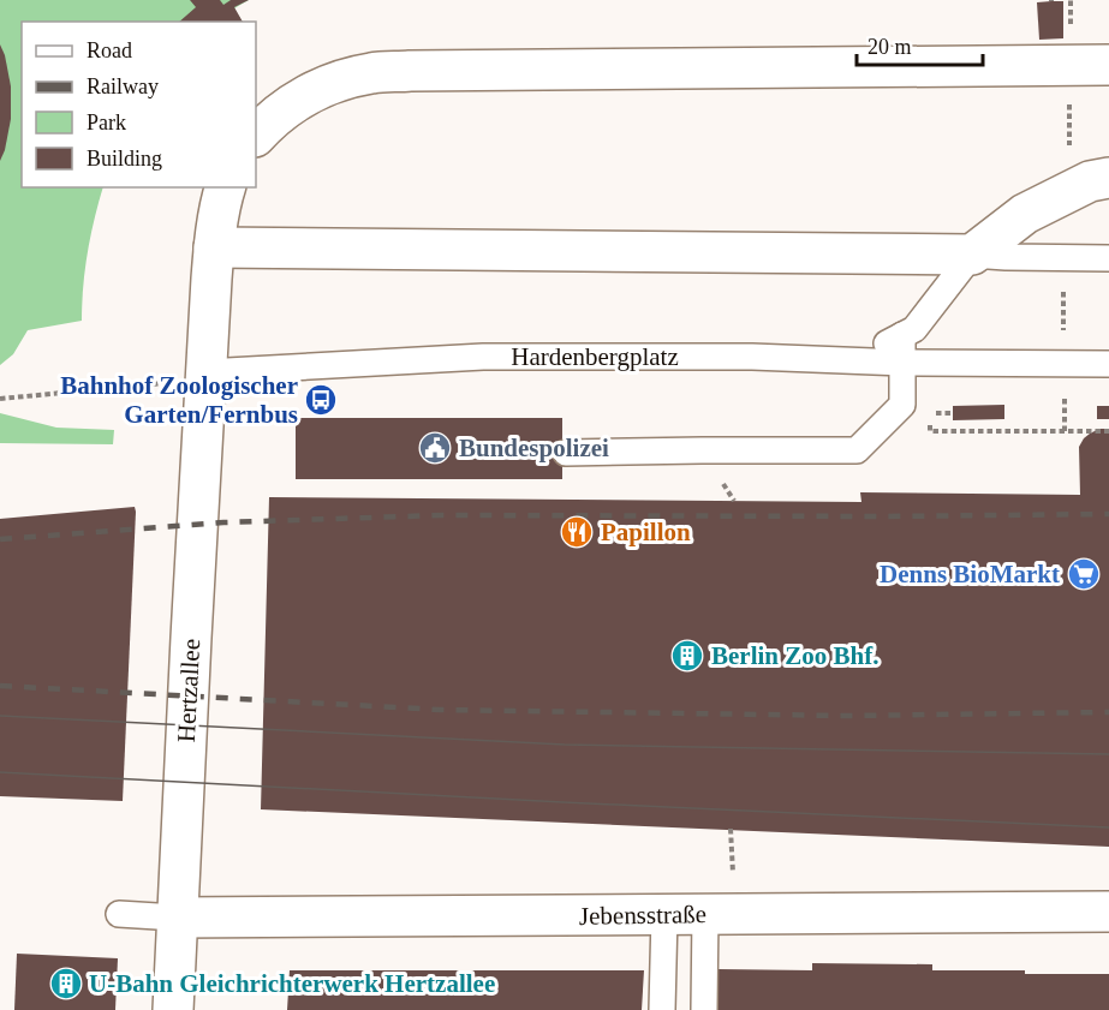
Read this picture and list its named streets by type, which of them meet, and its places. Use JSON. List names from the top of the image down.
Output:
{
  "streets": {
    "street": ["Hertzallee", "Jebensstraße"],
    "lane": ["Hardenbergplatz"]
  },
  "crossings": [
    ["Hardenbergplatz", "Hertzallee"],
    ["Hertzallee", "Jebensstraße"]
  ],
  "places": {
    "bus stop": ["Bahnhof Zoologischer Garten/Fernbus"],
    "public building": ["Bundespolizei"],
    "restaurant": ["Papillon"],
    "supermarket": ["Denns BioMarkt"],
    "building": ["Berlin Zoo Bhf.", "U-Bahn Gleichrichterwerk Hertzallee"]
  },
  "legend": [
    "Road",
    "Railway",
    "Park",
    "Building"
  ],
  "scale_bar": "20 m"
}
